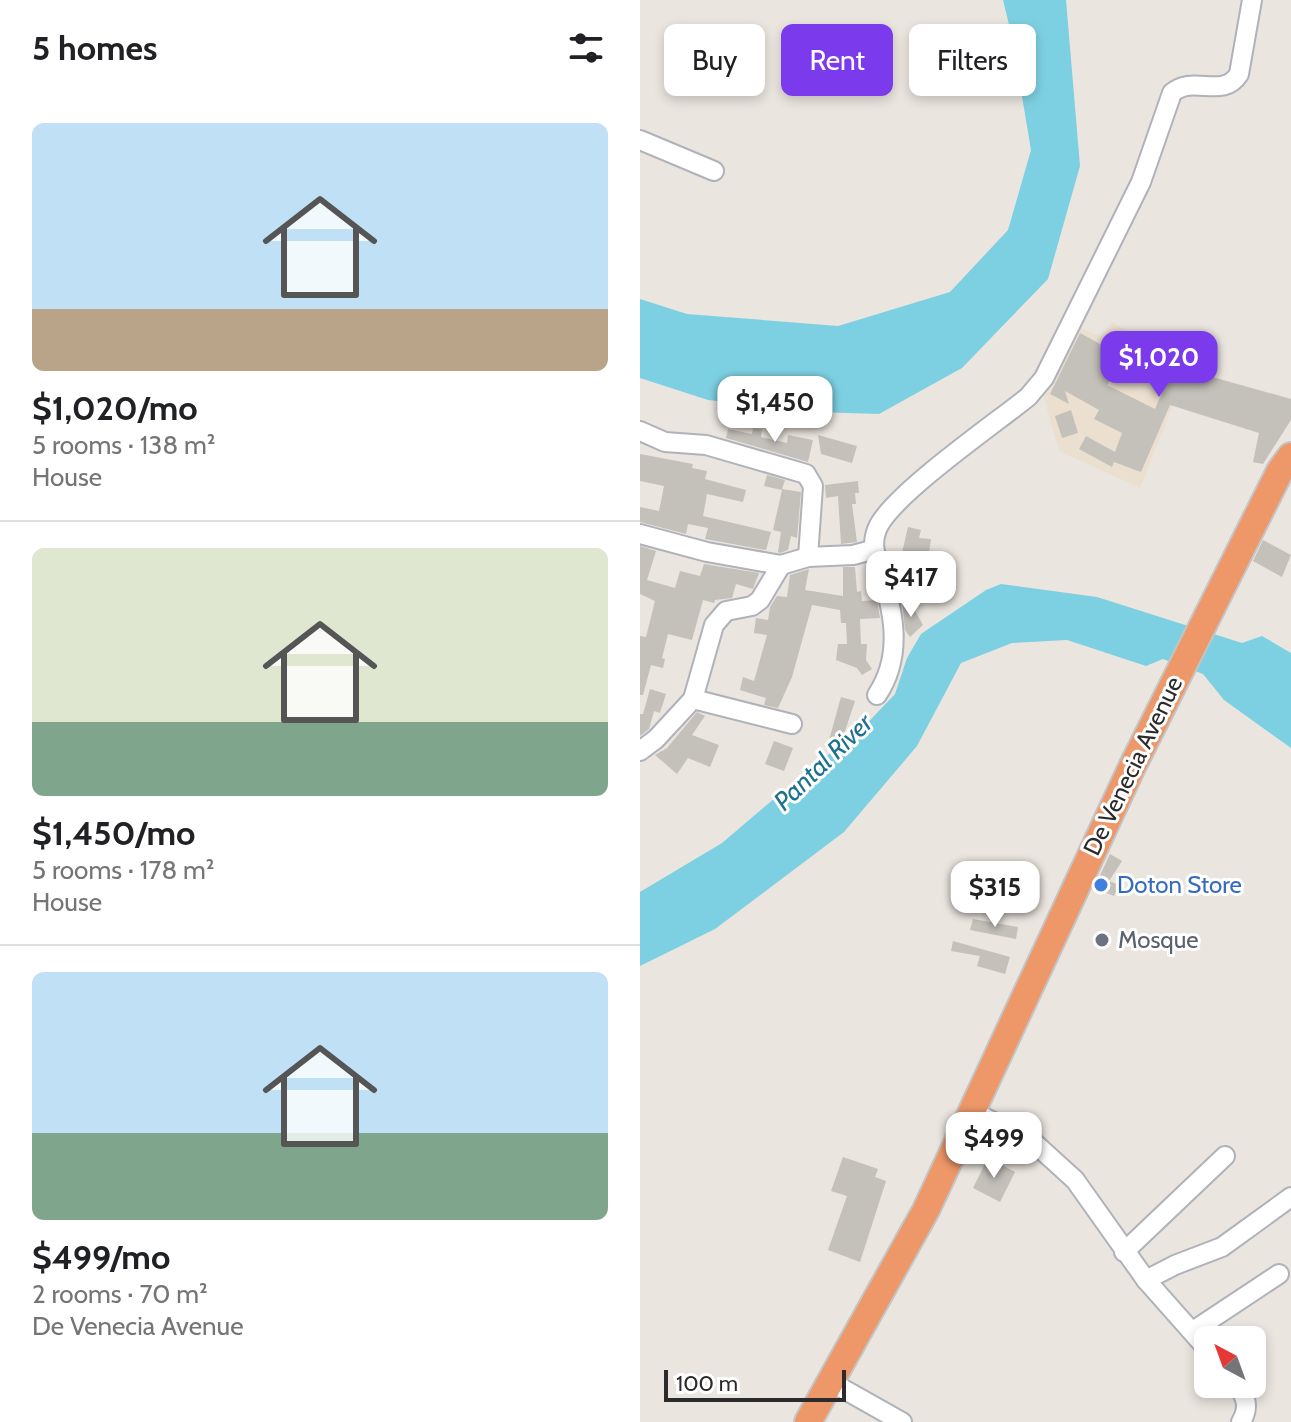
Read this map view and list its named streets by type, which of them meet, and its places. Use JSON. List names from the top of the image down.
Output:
{
  "streets": {
    "highway": ["De Venecia Avenue"]
  },
  "water": ["Pantal River"],
  "places": ["Doton Store", "Mosque"],
  "scale_bar": "100 m",
  "north": "top left",
  "page": {
    "heading": "5 homes",
    "chip": ["Buy", "Rent", "Filters"],
    "list": [
      {
        "name": "$1,020/mo",
        "note": "5 rooms · 138 m² · House"
      },
      {
        "name": "$1,450/mo",
        "note": "5 rooms · 178 m² · House"
      },
      {
        "name": "$499/mo",
        "note": "2 rooms · 70 m² · De Venecia Avenue"
      }
    ],
    "price": [
      "$1,020",
      "$1,450",
      "$417",
      "$315",
      "$499"
    ],
    "scale": "100 m"
  }
}
